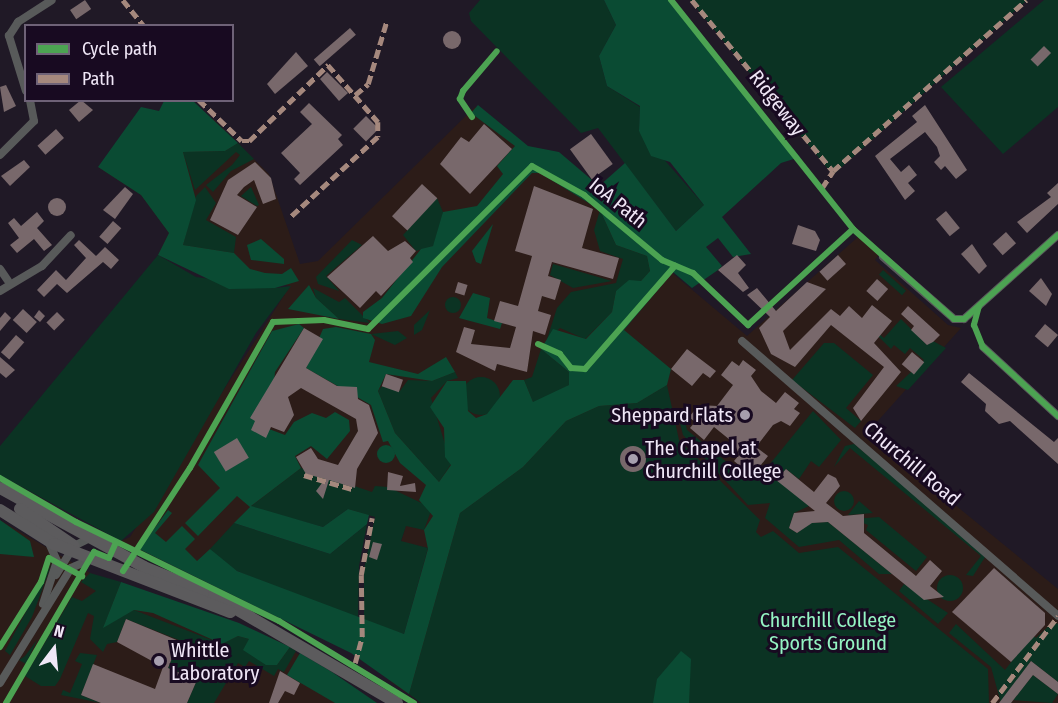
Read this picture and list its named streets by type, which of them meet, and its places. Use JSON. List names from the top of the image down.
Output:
{
  "streets": {
    "street": ["Churchill Road"],
    "cycle path": ["Ridgeway", "IoA Path"]
  },
  "parks": ["Churchill College Sports Ground"],
  "places": ["Sheppard Flats", "The Chapel at Churchill College", "Whittle Laboratory"],
  "legend": ["Cycle path", "Path"],
  "north": "top"
}
